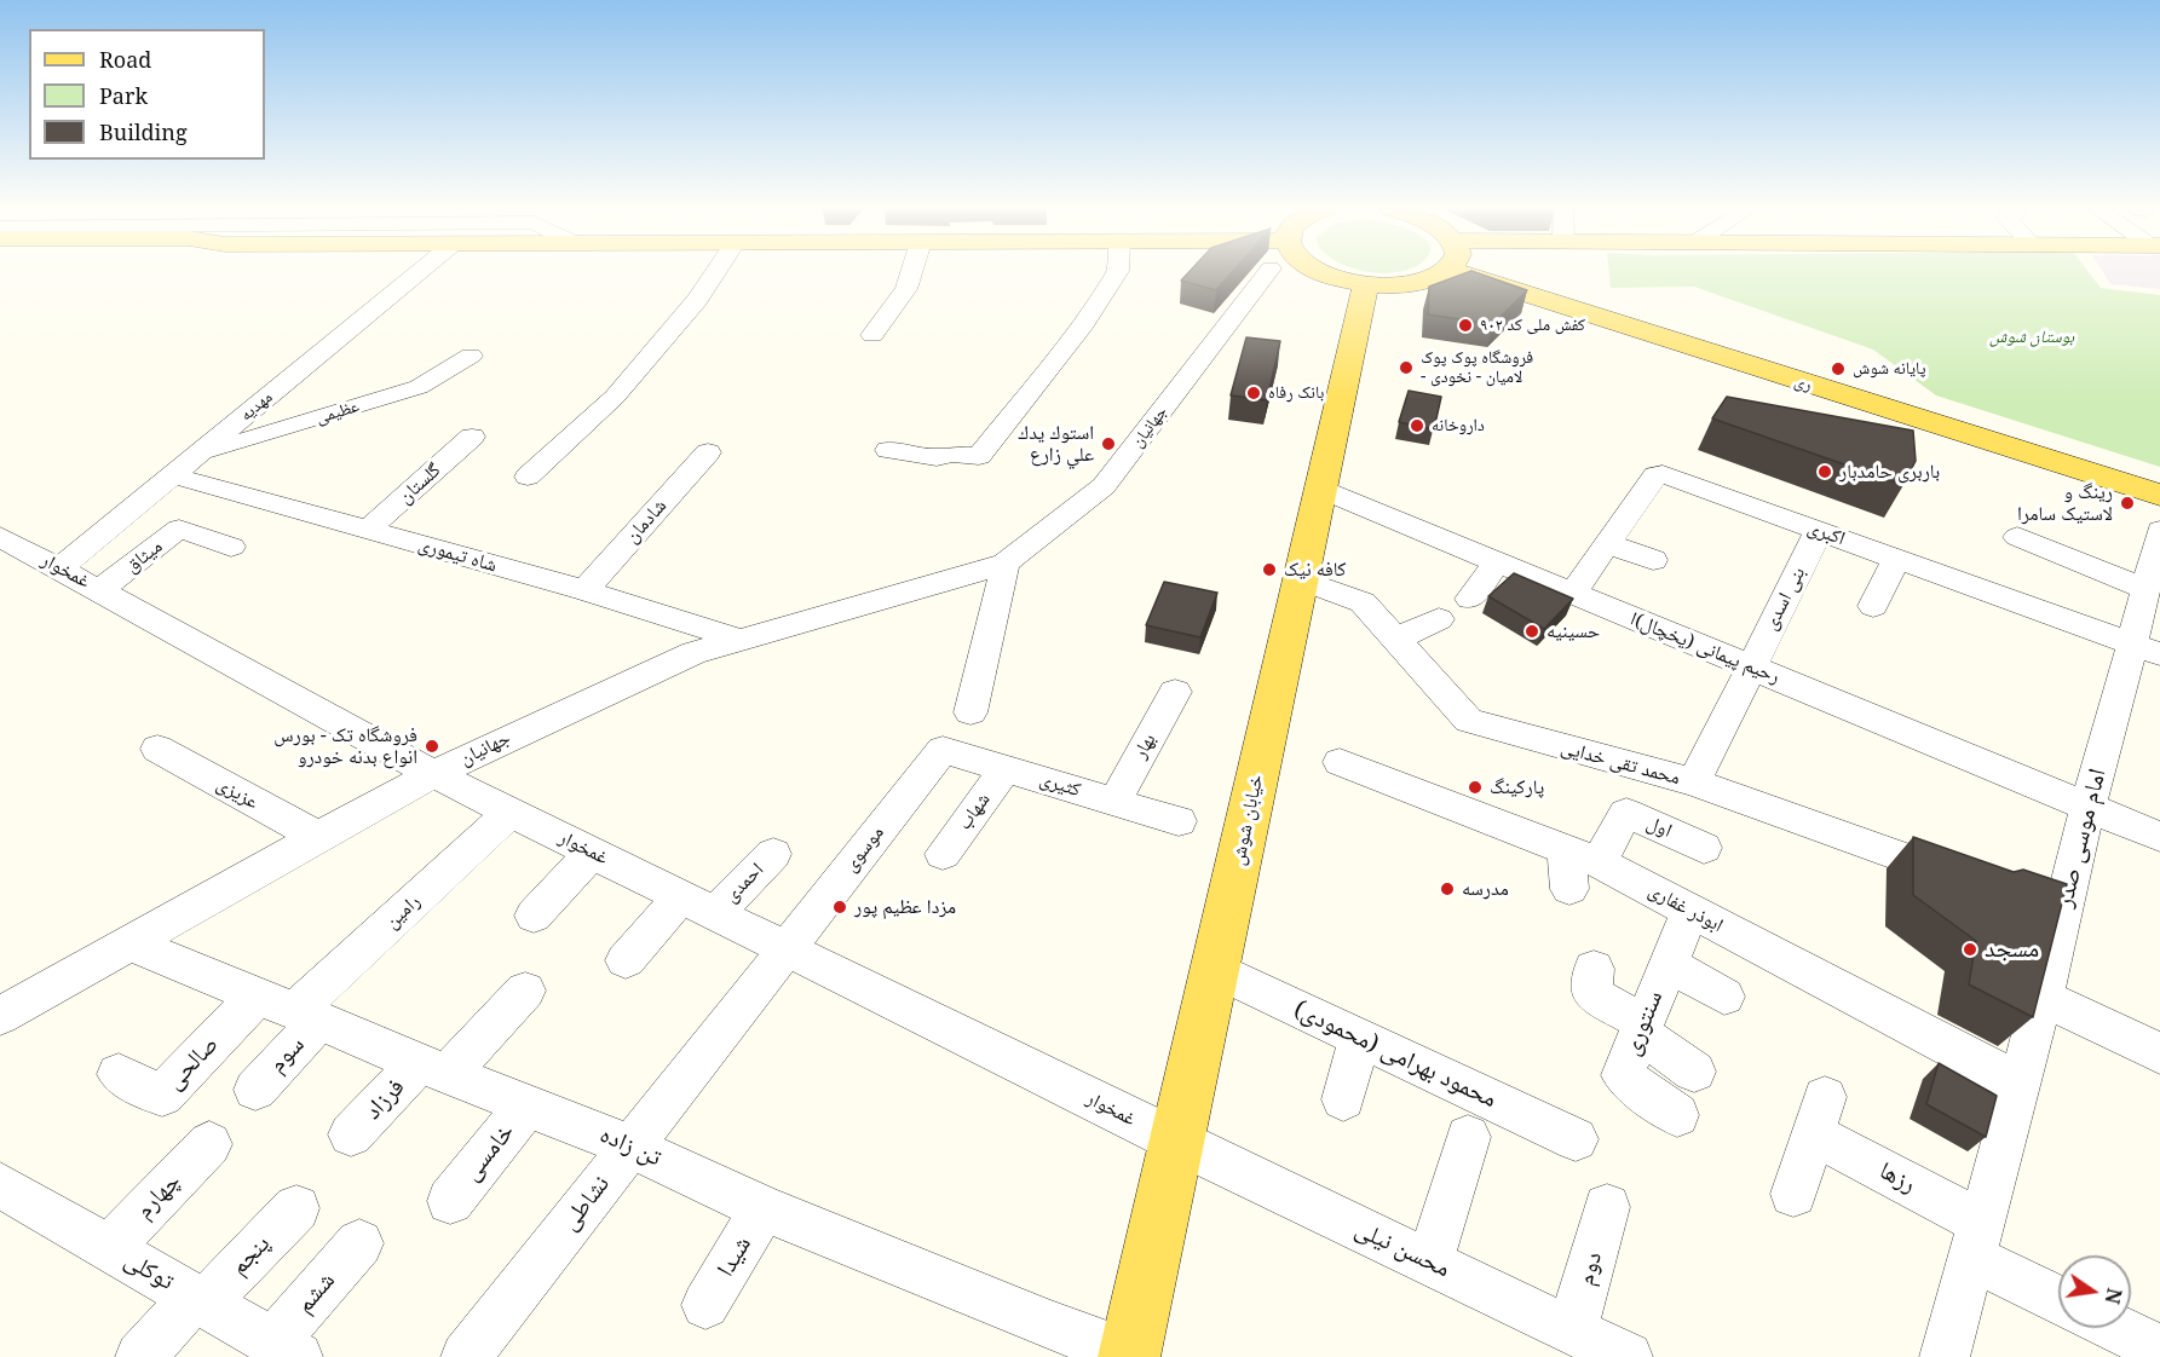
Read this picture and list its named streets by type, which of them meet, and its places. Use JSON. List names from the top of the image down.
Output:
{
  "streets": {
    "main road": ["ری", "خیابان شوش"],
    "street": [
      "مهدیه",
      "عظیمی",
      "جهانیان",
      "گلستان",
      "شادمان",
      "اکبری",
      "شاه تیموری",
      "میثاق",
      "غمخوار",
      "بنی اسدی",
      "رحیم پیمانی (یخچال)ا",
      "بهار",
      "محمد تقی خدایی",
      "کثیری",
      "عزیزی",
      "شهاب",
      "اول",
      "امام موسی صدر",
      "موسوی",
      "احمدی",
      "ابوذر غفاری",
      "رامین",
      "سنتوری",
      "سوم",
      "محمود بهرامی (محمودی)",
      "صالحی",
      "فرزاد",
      "تن زاده",
      "خامسی",
      "رزها",
      "چهارم",
      "نشاطی",
      "محسن نیلی",
      "پنجم",
      "شیدا",
      "دوم",
      "توکلی",
      "ششم"
    ]
  },
  "crossings": [
    ["مهدیه", "عظیمی"],
    ["مهدیه", "شاه تیموری"],
    ["مهدیه", "غمخوار"],
    ["جهانیان", "شاه تیموری"],
    ["جهانیان", "غمخوار"],
    ["جهانیان", "عزیزی"],
    ["جهانیان", "تن زاده"],
    ["گلستان", "شاه تیموری"],
    ["شادمان", "شاه تیموری"],
    ["اکبری", "بنی اسدی"],
    ["اکبری", "رحیم پیمانی (یخچال)ا"],
    ["اکبری", "امام موسی صدر"],
    ["میثاق", "غمخوار"],
    ["غمخوار", "خیابان شوش"],
    ["غمخوار", "موسوی"],
    ["غمخوار", "احمدی"],
    ["غمخوار", "رامین"],
    ["غمخوار", "نشاطی"],
    ["غمخوار", "محسن نیلی"],
    ["بنی اسدی", "رحیم پیمانی (یخچال)ا"],
    ["بنی اسدی", "محمد تقی خدایی"],
    ["رحیم پیمانی (یخچال)ا", "خیابان شوش"],
    ["رحیم پیمانی (یخچال)ا", "امام موسی صدر"],
    ["بهار", "کثیری"],
    ["محمد تقی خدایی", "خیابان شوش"],
    ["کثیری", "شهاب"],
    ["کثیری", "موسوی"],
    ["خیابان شوش", "محمود بهرامی (محمودی)"],
    ["خیابان شوش", "تن زاده"],
    ["خیابان شوش", "محسن نیلی"],
    ["اول", "ابوذر غفاری"],
    ["امام موسی صدر", "ابوذر غفاری"],
    ["امام موسی صدر", "رزها"],
    ["موسوی", "نشاطی"],
    ["ابوذر غفاری", "سنتوری"],
    ["رامین", "سوم"],
    ["رامین", "صالحی"],
    ["رامین", "تن زاده"],
    ["سوم", "صالحی"],
    ["سوم", "تن زاده"],
    ["صالحی", "تن زاده"],
    ["فرزاد", "تن زاده"],
    ["تن زاده", "خامسی"],
    ["تن زاده", "نشاطی"],
    ["تن زاده", "شیدا"],
    ["چهارم", "توکلی"],
    ["محسن نیلی", "دوم"],
    ["پنجم", "توکلی"],
    ["توکلی", "ششم"]
  ],
  "parks": ["بوستان شوش"],
  "places": [
    "کفش ملی کد ۹۰۲",
    "فروشگاه پوک پوک - لاميان - نخودی",
    "پایانه شوش",
    "بانک رفاه",
    "داروخانه",
    "استوك يدك علي زارع",
    "باربری حامدبار",
    "رینگ و لاستیک سامرا",
    "کافه نیک",
    "حسینیه",
    "فروشگاه تک - بورس انواع بدنه خودرو",
    "پارکینگ",
    "مدرسه",
    "مزدا عظیم پور",
    "مسجد"
  ],
  "legend": ["Road", "Park", "Building"],
  "north": "right"
}
